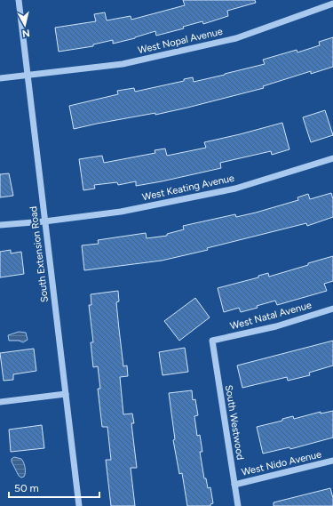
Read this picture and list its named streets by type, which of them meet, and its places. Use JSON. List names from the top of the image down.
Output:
{
  "streets": {
    "street": [
      "West Nopal Avenue",
      "West Keating Avenue",
      "South Extension Road",
      "West Natal Avenue",
      "South Westwood",
      "West Nido Avenue"
    ]
  },
  "crossings": [
    ["West Nopal Avenue", "South Extension Road"],
    ["West Keating Avenue", "South Extension Road"],
    ["West Natal Avenue", "South Westwood"],
    ["South Westwood", "West Nido Avenue"]
  ],
  "scale_bar": "50 m",
  "north": "bottom"
}
